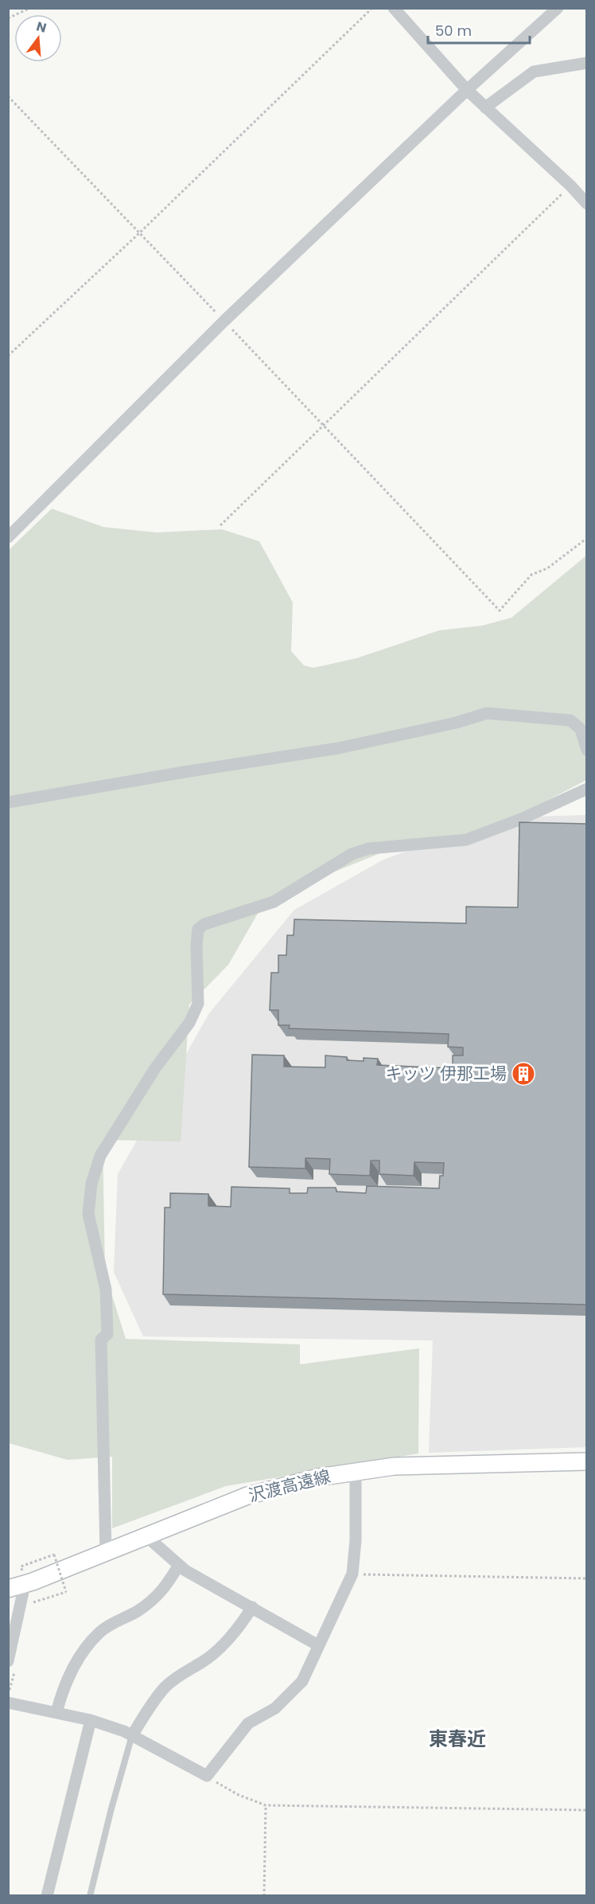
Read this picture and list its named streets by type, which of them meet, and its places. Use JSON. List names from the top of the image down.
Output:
{
  "streets": {
    "main road": ["沢渡高遠線"]
  },
  "districts": ["東春近"],
  "places": {
    "building": ["キッツ 伊那工場"]
  },
  "scale_bar": "50 m",
  "north": "top"
}
